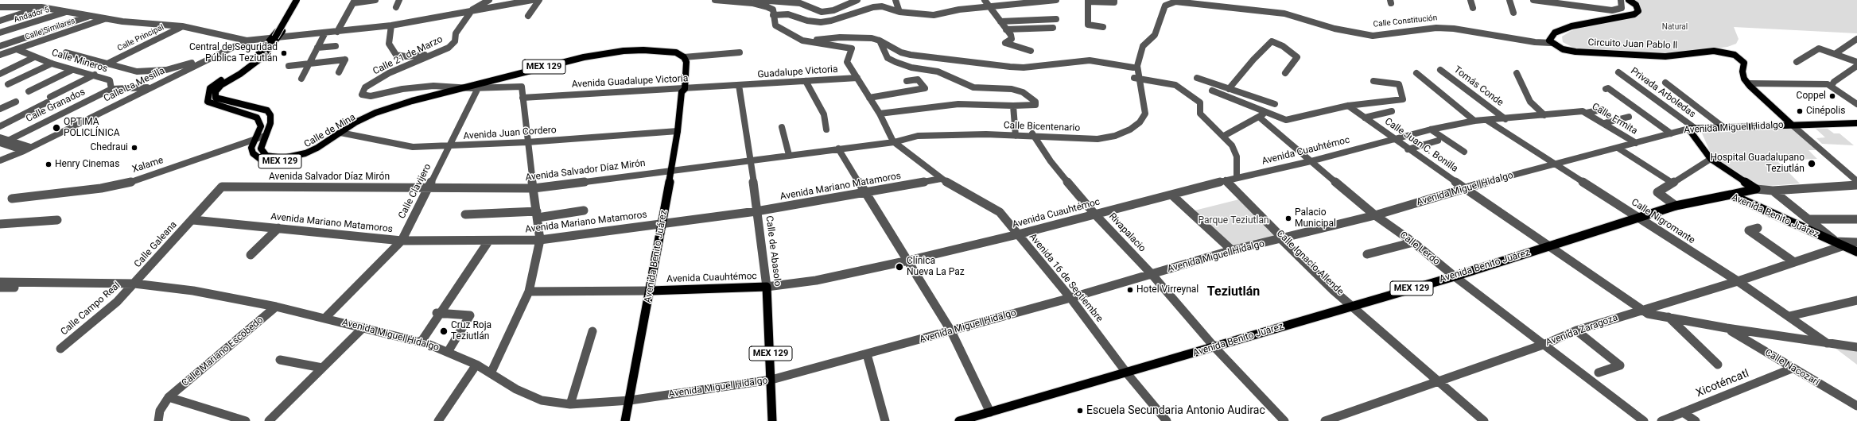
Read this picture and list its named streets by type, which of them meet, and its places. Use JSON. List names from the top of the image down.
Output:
{
  "streets": {
    "main road": [
      "Circuito Juan Pablo ll",
      "MEX 129",
      "Avenida Miguel Hidalgo",
      "Calle de Mina",
      "Avenida Cuauhtémoc",
      "Avenida Benito Juárez",
      "Calle de Abasolo"
    ],
    "street": [
      "Andador 5",
      "Calle Constitución",
      "Calle Similares",
      "Calle Principal",
      "Calle 21 de Marzo",
      "Calle Mineros",
      "Guadalupe Victoria",
      "Avenida Guadalupe Victoria",
      "Calle La Mesilla",
      "Tomás Conde",
      "Privada Arboledas",
      "Calle Granados",
      "Calle Ermita",
      "Calle Bicentenario",
      "Avenida Juan Cordero",
      "Calle Juan C. Bonilla",
      "Xalame",
      "Avenida Salvador Díaz Mirón",
      "Avenida Mariano Matamoros",
      "Calle Clavijero",
      "Calle Nigromante",
      "Rivapalacio",
      "Calle Galeana",
      "Calle Lerdo",
      "Calle Ignacio Allende",
      "Avenida 16 de Septiembre",
      "Calle Campo Real",
      "Avenida Zaragoza",
      "Calle Mariano Escobedo",
      "Calle Nacozari",
      "Xicoténcatl"
    ]
  },
  "crossings": [
    ["Calle Constitución", "Circuito Juan Pablo ll"],
    ["Calle Constitución", "Calle Bicentenario"],
    ["Calle Similares", "Calle Mineros"],
    ["Circuito Juan Pablo ll", "Avenida Miguel Hidalgo"],
    ["Calle 21 de Marzo", "MEX 129"],
    ["Calle 21 de Marzo", "Calle La Mesilla"],
    ["Calle Mineros", "Calle Granados"],
    ["MEX 129", "Calle de Mina"],
    ["MEX 129", "Calle Clavijero"],
    ["MEX 129", "Avenida Benito Juárez"],
    ["Guadalupe Victoria", "Avenida Guadalupe Victoria"],
    ["Guadalupe Victoria", "Calle de Abasolo"],
    ["Guadalupe Victoria", "Avenida 16 de Septiembre"],
    ["Avenida Guadalupe Victoria", "Avenida Benito Juárez"],
    ["Avenida Guadalupe Victoria", "Calle de Abasolo"],
    ["Tomás Conde", "Avenida Cuauhtémoc"],
    ["Privada Arboledas", "Avenida Miguel Hidalgo"],
    ["Calle Ermita", "Avenida Miguel Hidalgo"],
    ["Calle Ermita", "Avenida Cuauhtémoc"],
    ["Calle Bicentenario", "Avenida Salvador Díaz Mirón"],
    ["Calle Bicentenario", "Rivapalacio"],
    ["Calle Bicentenario", "Avenida 16 de Septiembre"],
    ["Avenida Miguel Hidalgo", "Calle Juan C. Bonilla"],
    ["Avenida Miguel Hidalgo", "Calle Clavijero"],
    ["Avenida Miguel Hidalgo", "Avenida Benito Juárez"],
    ["Avenida Miguel Hidalgo", "Calle Nigromante"],
    ["Avenida Miguel Hidalgo", "Rivapalacio"],
    ["Avenida Miguel Hidalgo", "Calle Galeana"],
    ["Avenida Miguel Hidalgo", "Calle Lerdo"],
    ["Avenida Miguel Hidalgo", "Calle de Abasolo"],
    ["Avenida Miguel Hidalgo", "Calle Ignacio Allende"],
    ["Avenida Miguel Hidalgo", "Avenida 16 de Septiembre"],
    ["Avenida Miguel Hidalgo", "Calle Campo Real"],
    ["Avenida Miguel Hidalgo", "Calle Mariano Escobedo"],
    ["Calle de Mina", "Avenida Juan Cordero"],
    ["Calle de Mina", "Xalame"],
    ["Avenida Juan Cordero", "Calle Clavijero"],
    ["Avenida Juan Cordero", "Avenida Benito Juárez"],
    ["Calle Juan C. Bonilla", "Avenida Cuauhtémoc"],
    ["Calle Juan C. Bonilla", "Avenida Benito Juárez"],
    ["Calle Juan C. Bonilla", "Avenida Zaragoza"],
    ["Avenida Cuauhtémoc", "Avenida Benito Juárez"],
    ["Avenida Cuauhtémoc", "Calle Nigromante"],
    ["Avenida Cuauhtémoc", "Rivapalacio"],
    ["Avenida Cuauhtémoc", "Calle Lerdo"],
    ["Avenida Cuauhtémoc", "Calle de Abasolo"],
    ["Avenida Cuauhtémoc", "Calle Ignacio Allende"],
    ["Avenida Cuauhtémoc", "Avenida 16 de Septiembre"],
    ["Avenida Salvador Díaz Mirón", "Calle Clavijero"],
    ["Avenida Salvador Díaz Mirón", "Avenida Benito Juárez"],
    ["Avenida Salvador Díaz Mirón", "Calle Galeana"],
    ["Avenida Salvador Díaz Mirón", "Calle de Abasolo"],
    ["Avenida Salvador Díaz Mirón", "Avenida 16 de Septiembre"],
    ["Avenida Mariano Matamoros", "Calle Clavijero"],
    ["Avenida Mariano Matamoros", "Avenida Benito Juárez"],
    ["Avenida Mariano Matamoros", "Calle Galeana"],
    ["Avenida Mariano Matamoros", "Calle de Abasolo"],
    ["Avenida Mariano Matamoros", "Avenida 16 de Septiembre"],
    ["Avenida Benito Juárez", "Calle Nigromante"],
    ["Avenida Benito Juárez", "Rivapalacio"],
    ["Avenida Benito Juárez", "Calle Lerdo"],
    ["Avenida Benito Juárez", "Calle Ignacio Allende"],
    ["Avenida Benito Juárez", "Avenida 16 de Septiembre"],
    ["Avenida Benito Juárez", "Avenida Zaragoza"],
    ["Calle Nigromante", "Avenida Zaragoza"],
    ["Calle Galeana", "Calle Campo Real"],
    ["Calle Lerdo", "Avenida Zaragoza"],
    ["Calle Nacozari", "Xicoténcatl"]
  ],
  "districts": ["Teziutlán"],
  "parks": ["Natural", "Parque Teziutlan"],
  "places": [
    "Central de Seguridad Pública Teziutlán",
    "Coppel",
    "Cinépolis",
    "OPTIMA POLICLÍNICA",
    "Chedraui",
    "Hospital Guadalupano Teziutlán",
    "Henry Cinemas",
    "Palacio Municipal",
    "Clínica Nueva La Paz",
    "Hotel Virreynal",
    "Cruz Roja Teziutlán",
    "Escuela Secundaria Antonio Audirac"
  ]
}
